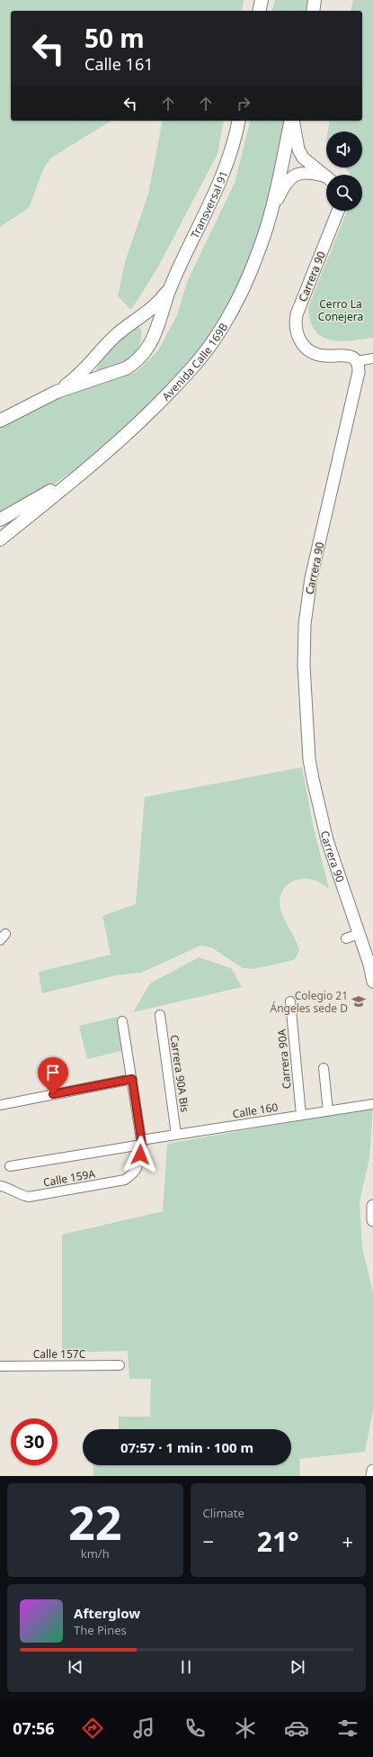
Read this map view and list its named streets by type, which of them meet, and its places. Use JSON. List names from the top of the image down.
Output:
{
  "streets": {
    "main road": ["Transversal 91", "Avenida Calle 169B"],
    "street": [
      "Carrera 90",
      "Carrera 90A",
      "Carrera 90A Bis",
      "Calle 160",
      "Calle 159A",
      "Calle 157C"
    ]
  },
  "crossings": [
    ["Carrera 90A", "Calle 160"],
    ["Carrera 90A Bis", "Calle 160"],
    ["Calle 160", "Calle 159A"]
  ],
  "parks": ["Cerro La Conejera"],
  "places": {
    "school or university": ["Colegio 21 Ángeles sede D"]
  },
  "page": {
    "turn": ["50 m", "Calle 161"],
    "limit": "30",
    "trip": "07:57 · 1 min · 100 m",
    "tile": [
      ["22", "km/h"],
      "Climate"
    ],
    "heat": ["−", "21°", "+"],
    "song": ["Afterglow", "The Pines"],
    "tabs": "07:56"
  }
}
